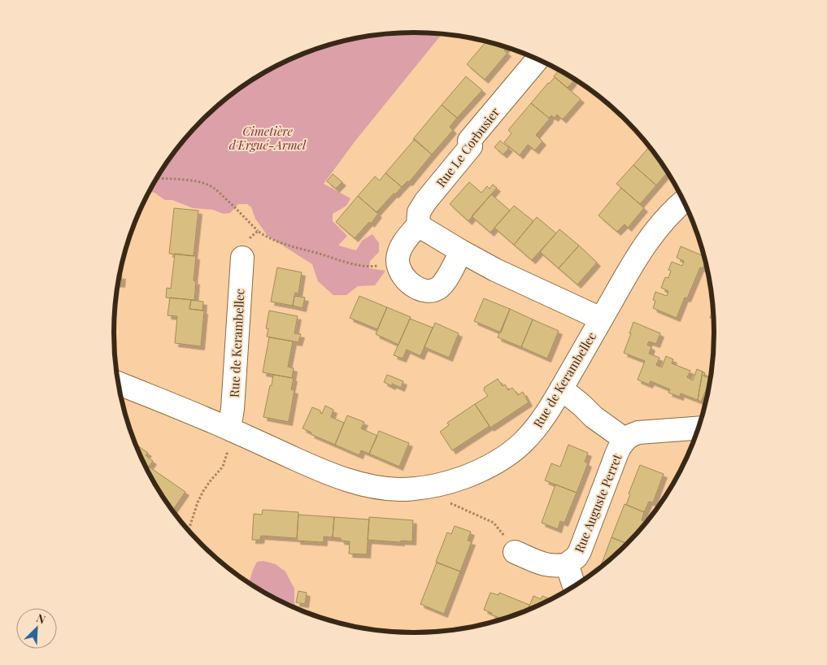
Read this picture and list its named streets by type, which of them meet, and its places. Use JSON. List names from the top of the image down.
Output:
{
  "streets": {
    "street": ["Rue Le Corbusier", "Rue de Kerambellec", "Rue Auguste Perret"]
  },
  "crossings": [
    ["Rue de Kerambellec", "Rue Auguste Perret"]
  ],
  "parks": ["Cimetière d'Ergué-Armel"],
  "north": "top right"
}
